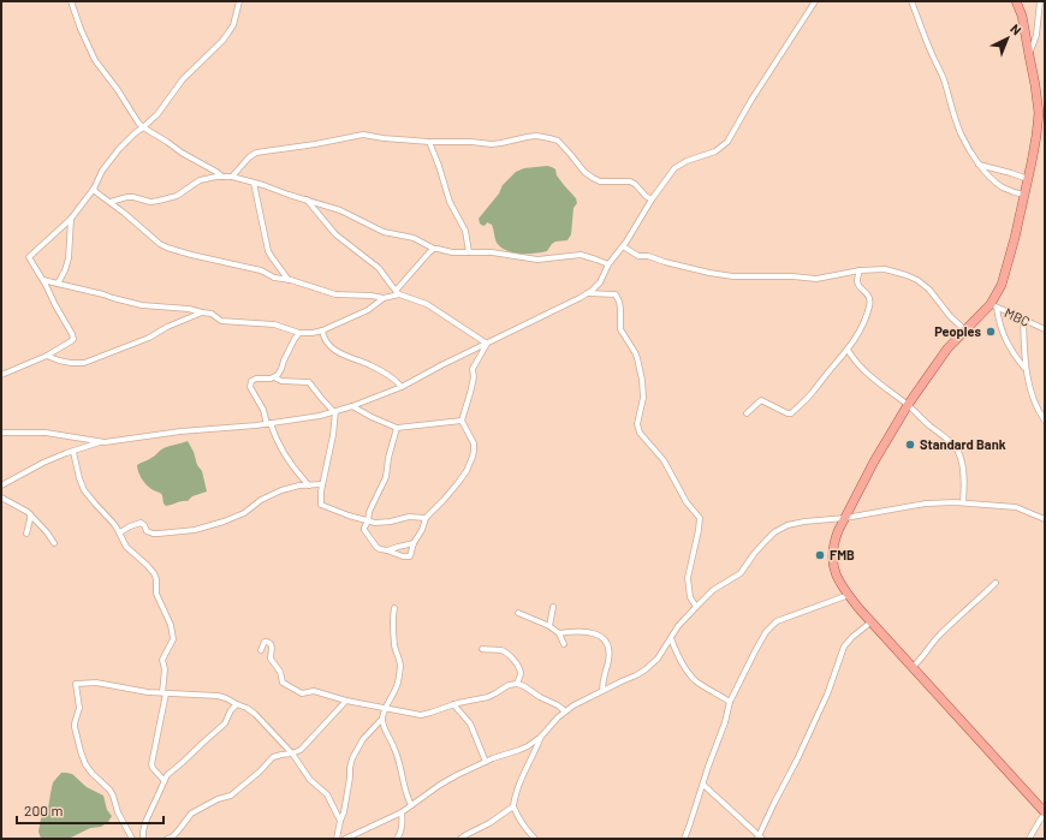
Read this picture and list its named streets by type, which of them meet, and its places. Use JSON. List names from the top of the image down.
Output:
{
  "streets": {
    "street": ["MBC"]
  },
  "places": ["Peoples", "Standard Bank", "FMB"],
  "scale_bar": "200 m",
  "north": "top right"
}
